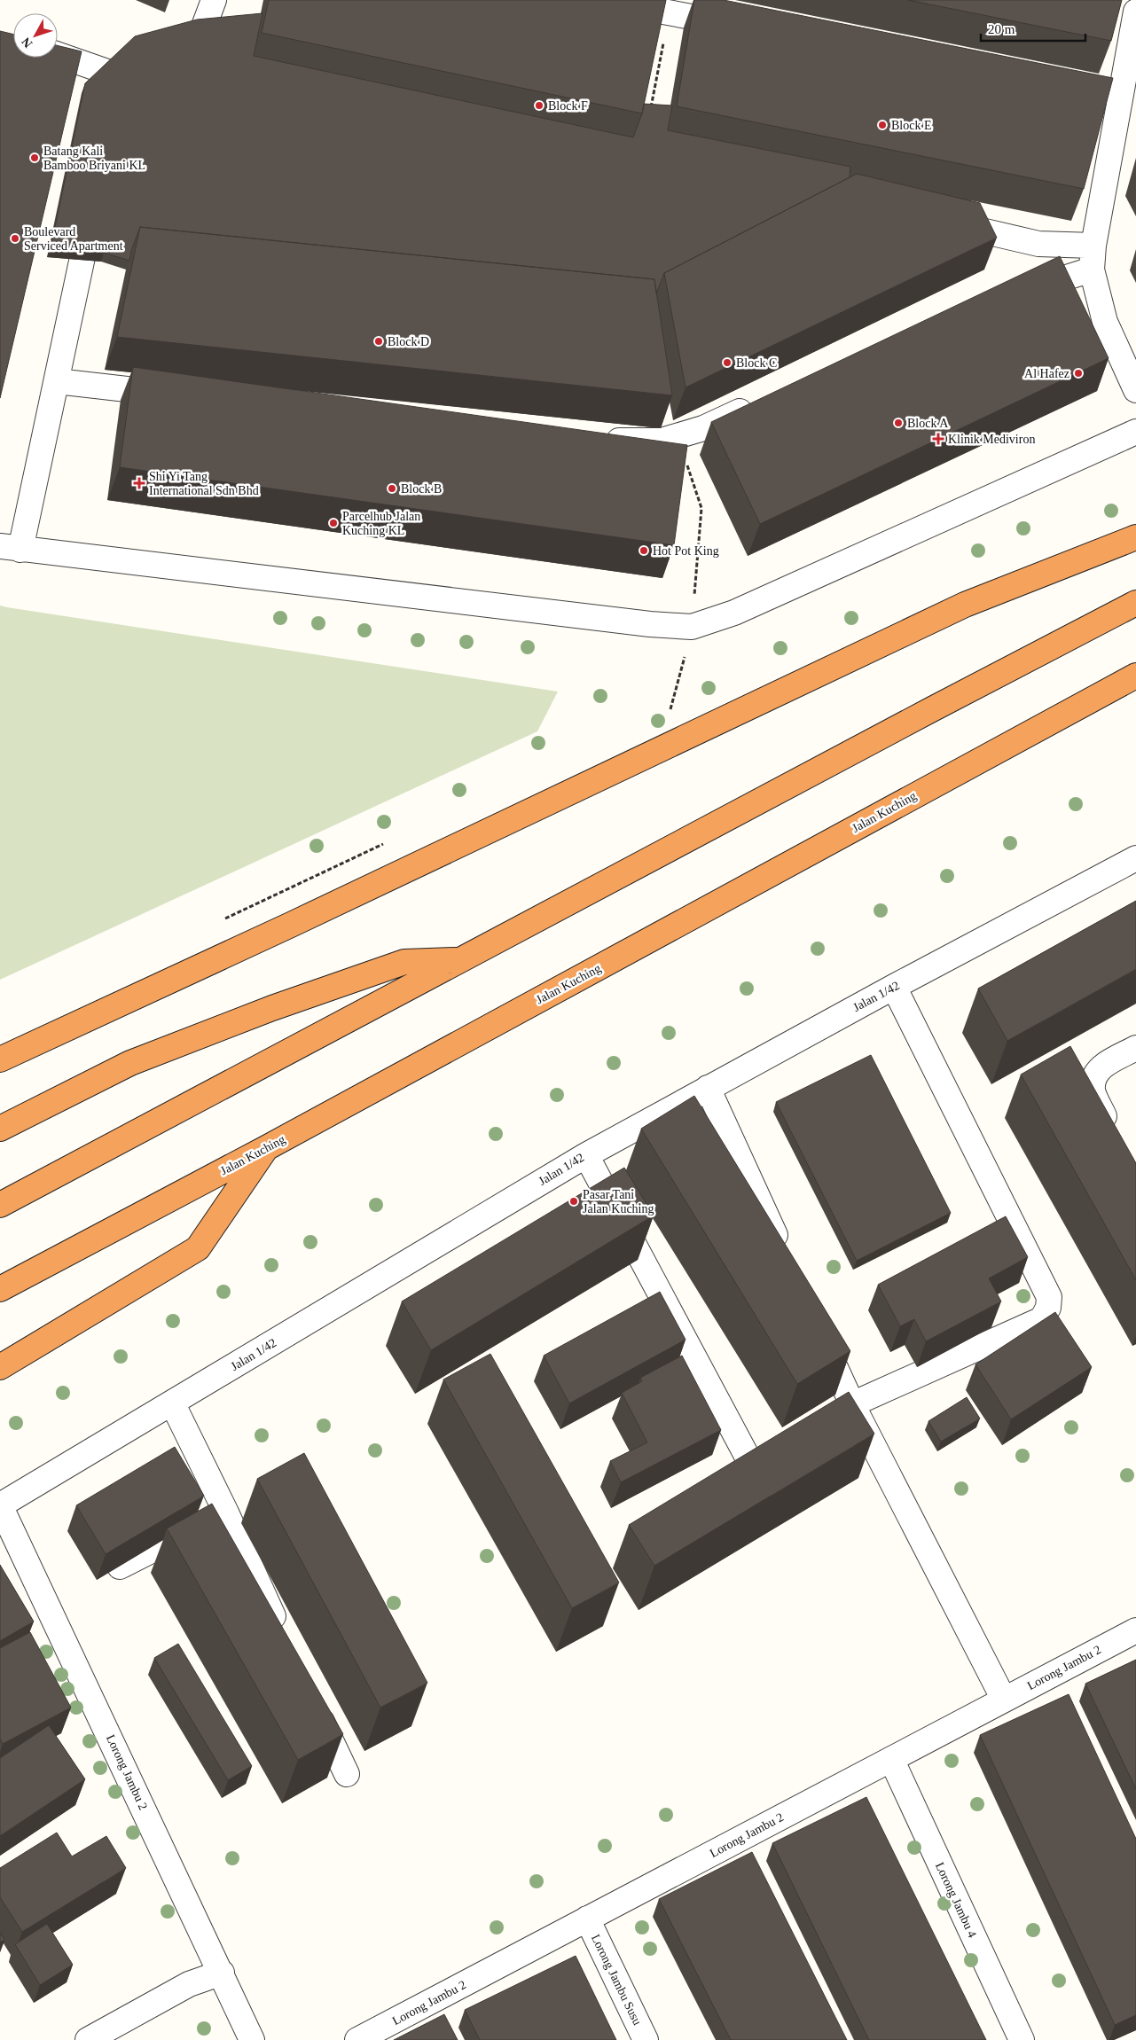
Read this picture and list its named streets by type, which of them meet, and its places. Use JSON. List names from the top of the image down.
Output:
{
  "streets": {
    "highway": ["Jalan Kuching"],
    "street": [
      "Jalan 1/42",
      "Lorong Jambu 2",
      "Lorong Jambu 4",
      "Lorong Jambu Susu"
    ]
  },
  "crossings": [
    ["Jalan 1/42", "Lorong Jambu 2"],
    ["Lorong Jambu 2", "Lorong Jambu 4"],
    ["Lorong Jambu 2", "Lorong Jambu Susu"]
  ],
  "places": {
    "other": [
      "Block F",
      "Block E",
      "Batang Kali Bamboo Briyani KL",
      "Boulevard Serviced Apartment",
      "Block D",
      "Block C",
      "Al Hafez",
      "Block A",
      "Block B",
      "Parcelhub Jalan Kuching KL",
      "Hot Pot King",
      "Pasar Tani Jalan Kuching"
    ],
    "health": ["Klinik Mediviron", "Shi Yi Tang International Sdn Bhd"]
  },
  "scale_bar": "20 m",
  "north": "bottom left"
}
